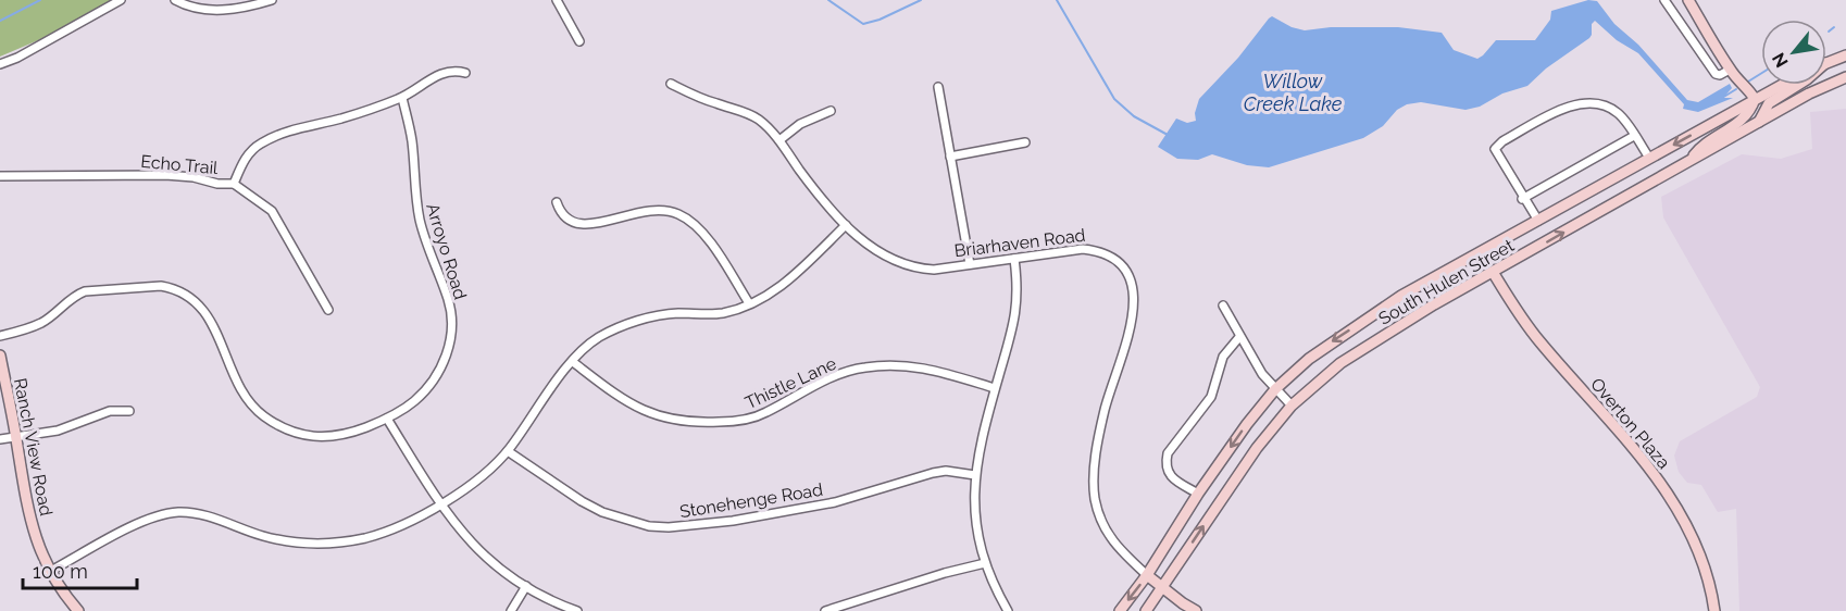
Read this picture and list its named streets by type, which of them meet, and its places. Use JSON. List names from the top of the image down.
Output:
{
  "streets": {
    "main road": [
      "Briarhaven Road",
      "South Hulen Street",
      "Overton Plaza",
      "Ranch View Road"
    ],
    "street": [
      "Echo Trail",
      "Arroyo Road",
      "Thistle Lane",
      "Stonehenge Road"
    ]
  },
  "crossings": [
    ["Briarhaven Road", "South Hulen Street"],
    ["South Hulen Street", "Overton Plaza"]
  ],
  "water": ["Willow Creek Lake"],
  "scale_bar": "100 m",
  "north": "bottom left"
}
